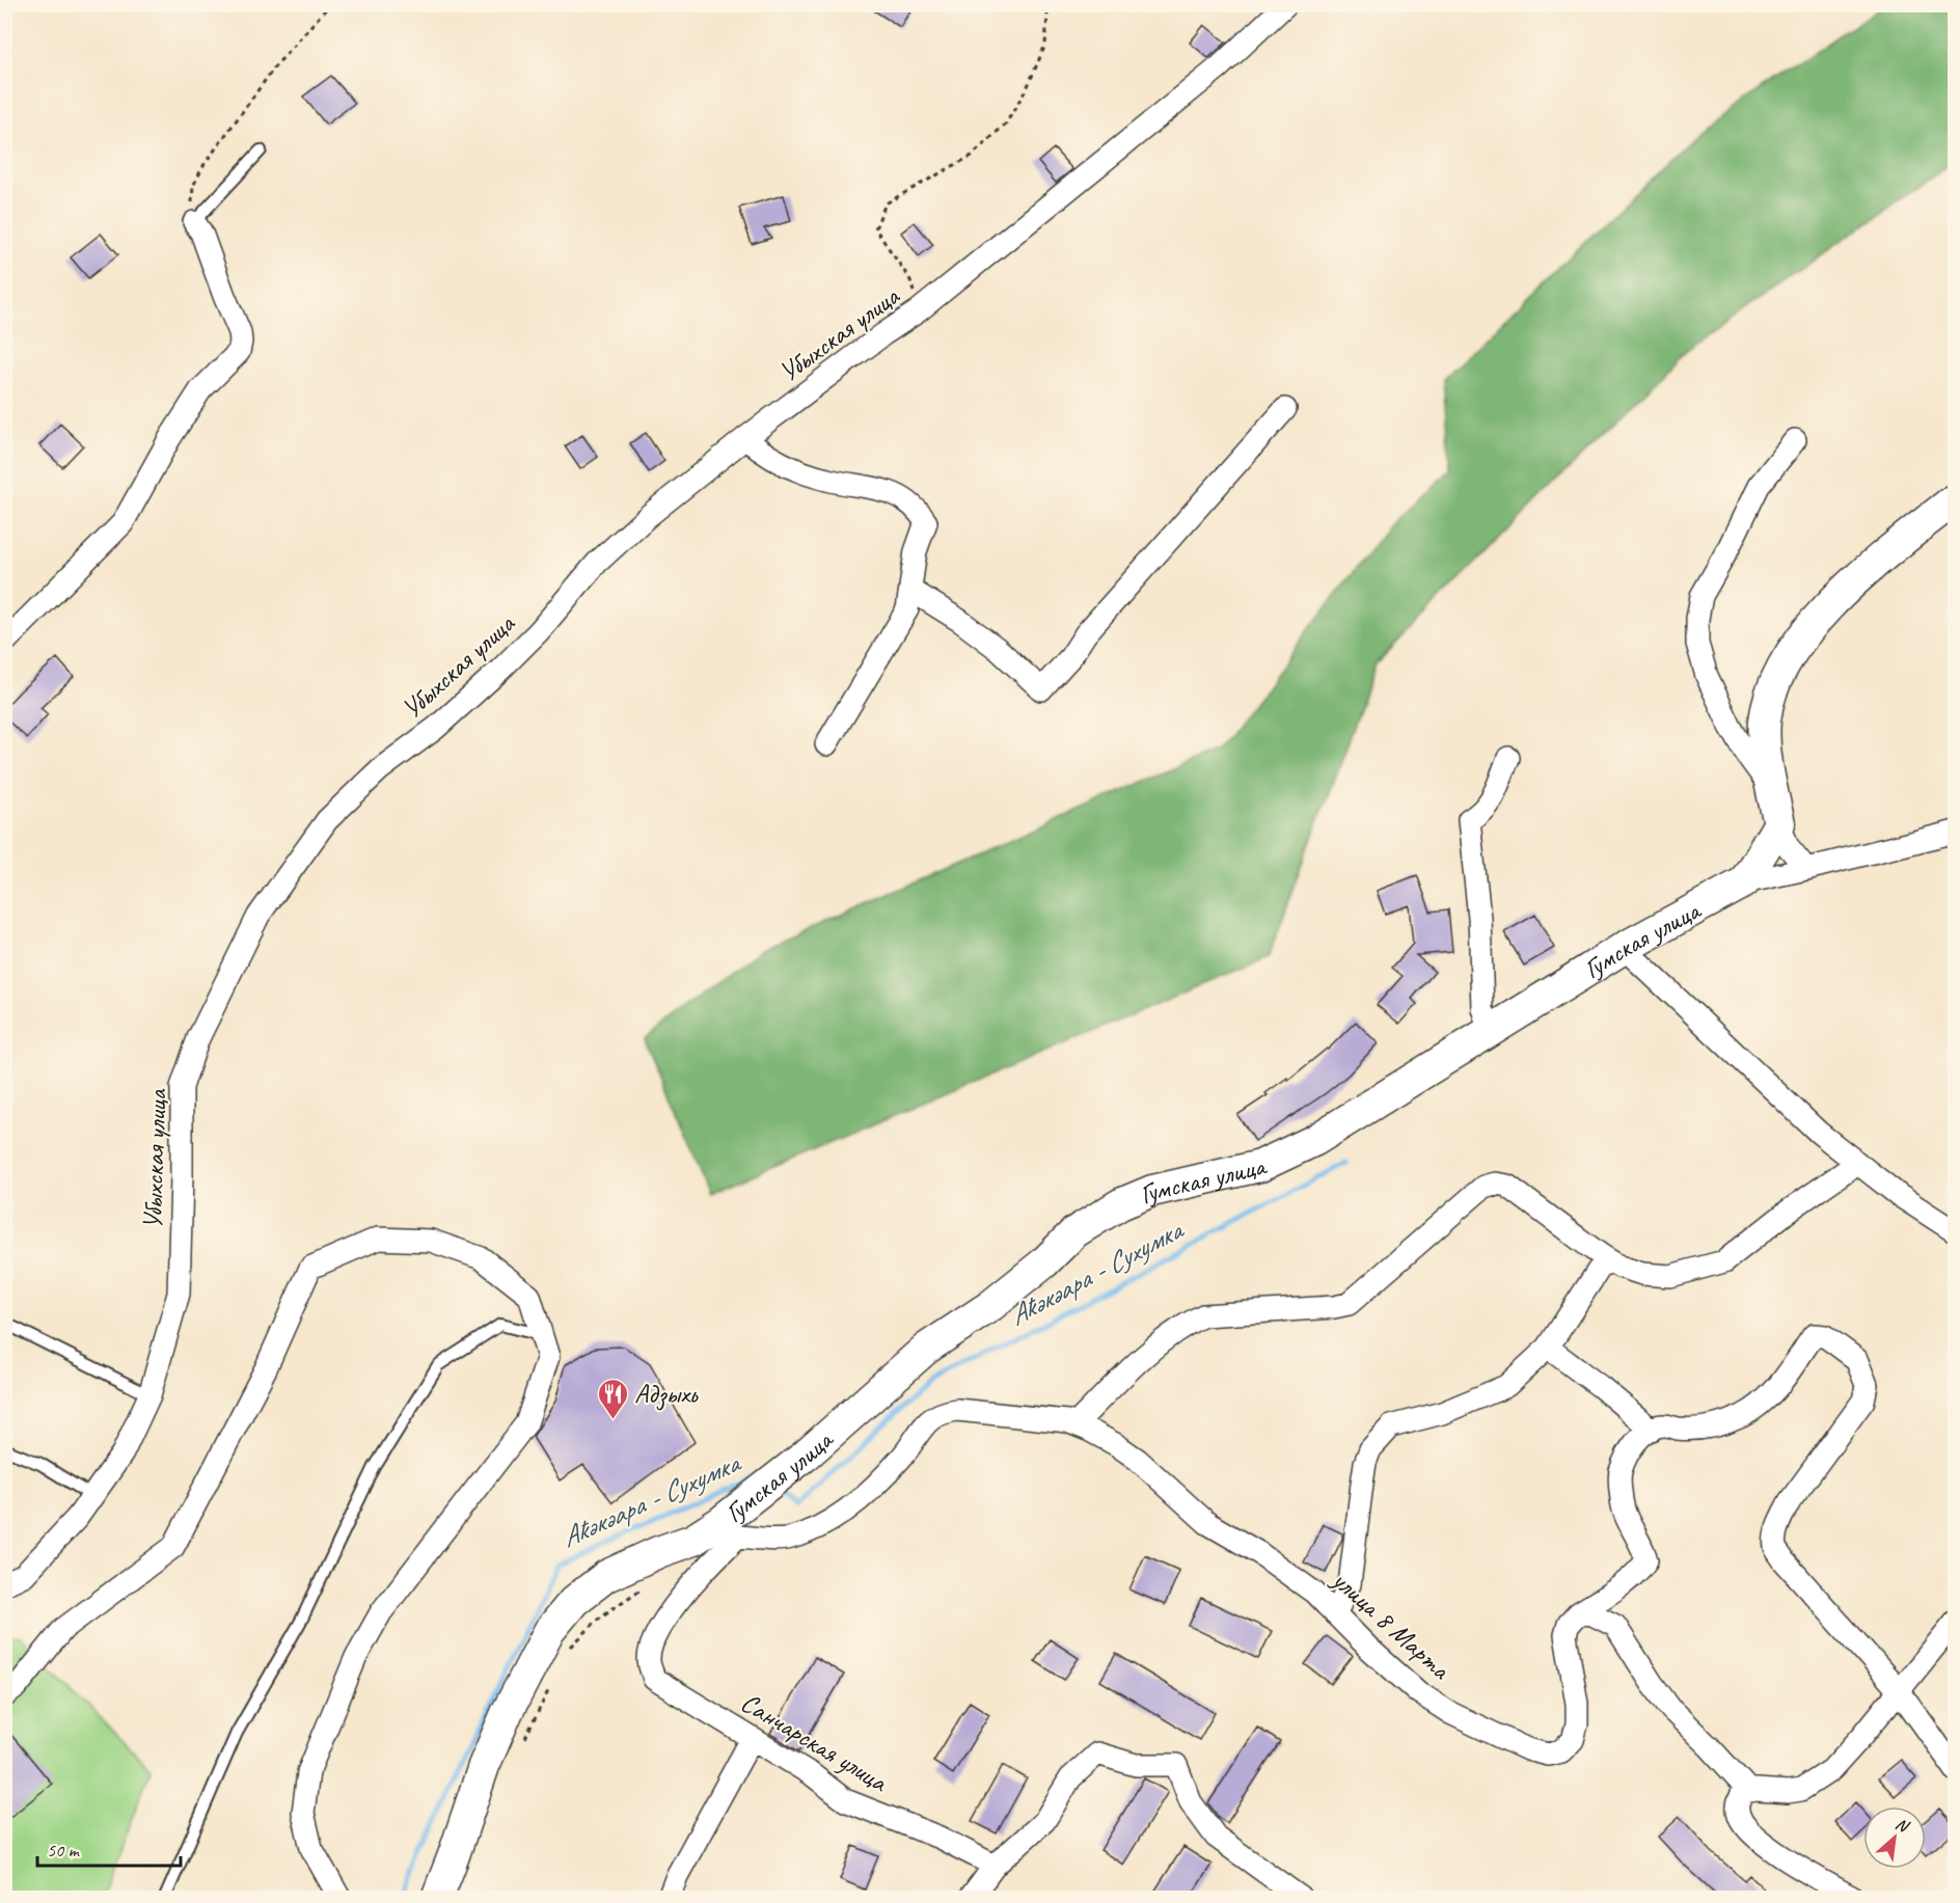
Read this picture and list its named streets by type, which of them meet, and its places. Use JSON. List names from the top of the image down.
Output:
{
  "streets": {
    "street": [
      "Убыхская улица",
      "Гумская улица",
      "улица 8 Марта",
      "Санчарская улица"
    ]
  },
  "crossings": [
    ["улица 8 Марта", "Санчарская улица"]
  ],
  "water": ["Аҟәкәара - Сухумка"],
  "places": {
    "restaurant": ["Адзыхь"]
  },
  "scale_bar": "50 m",
  "north": "top right"
}
